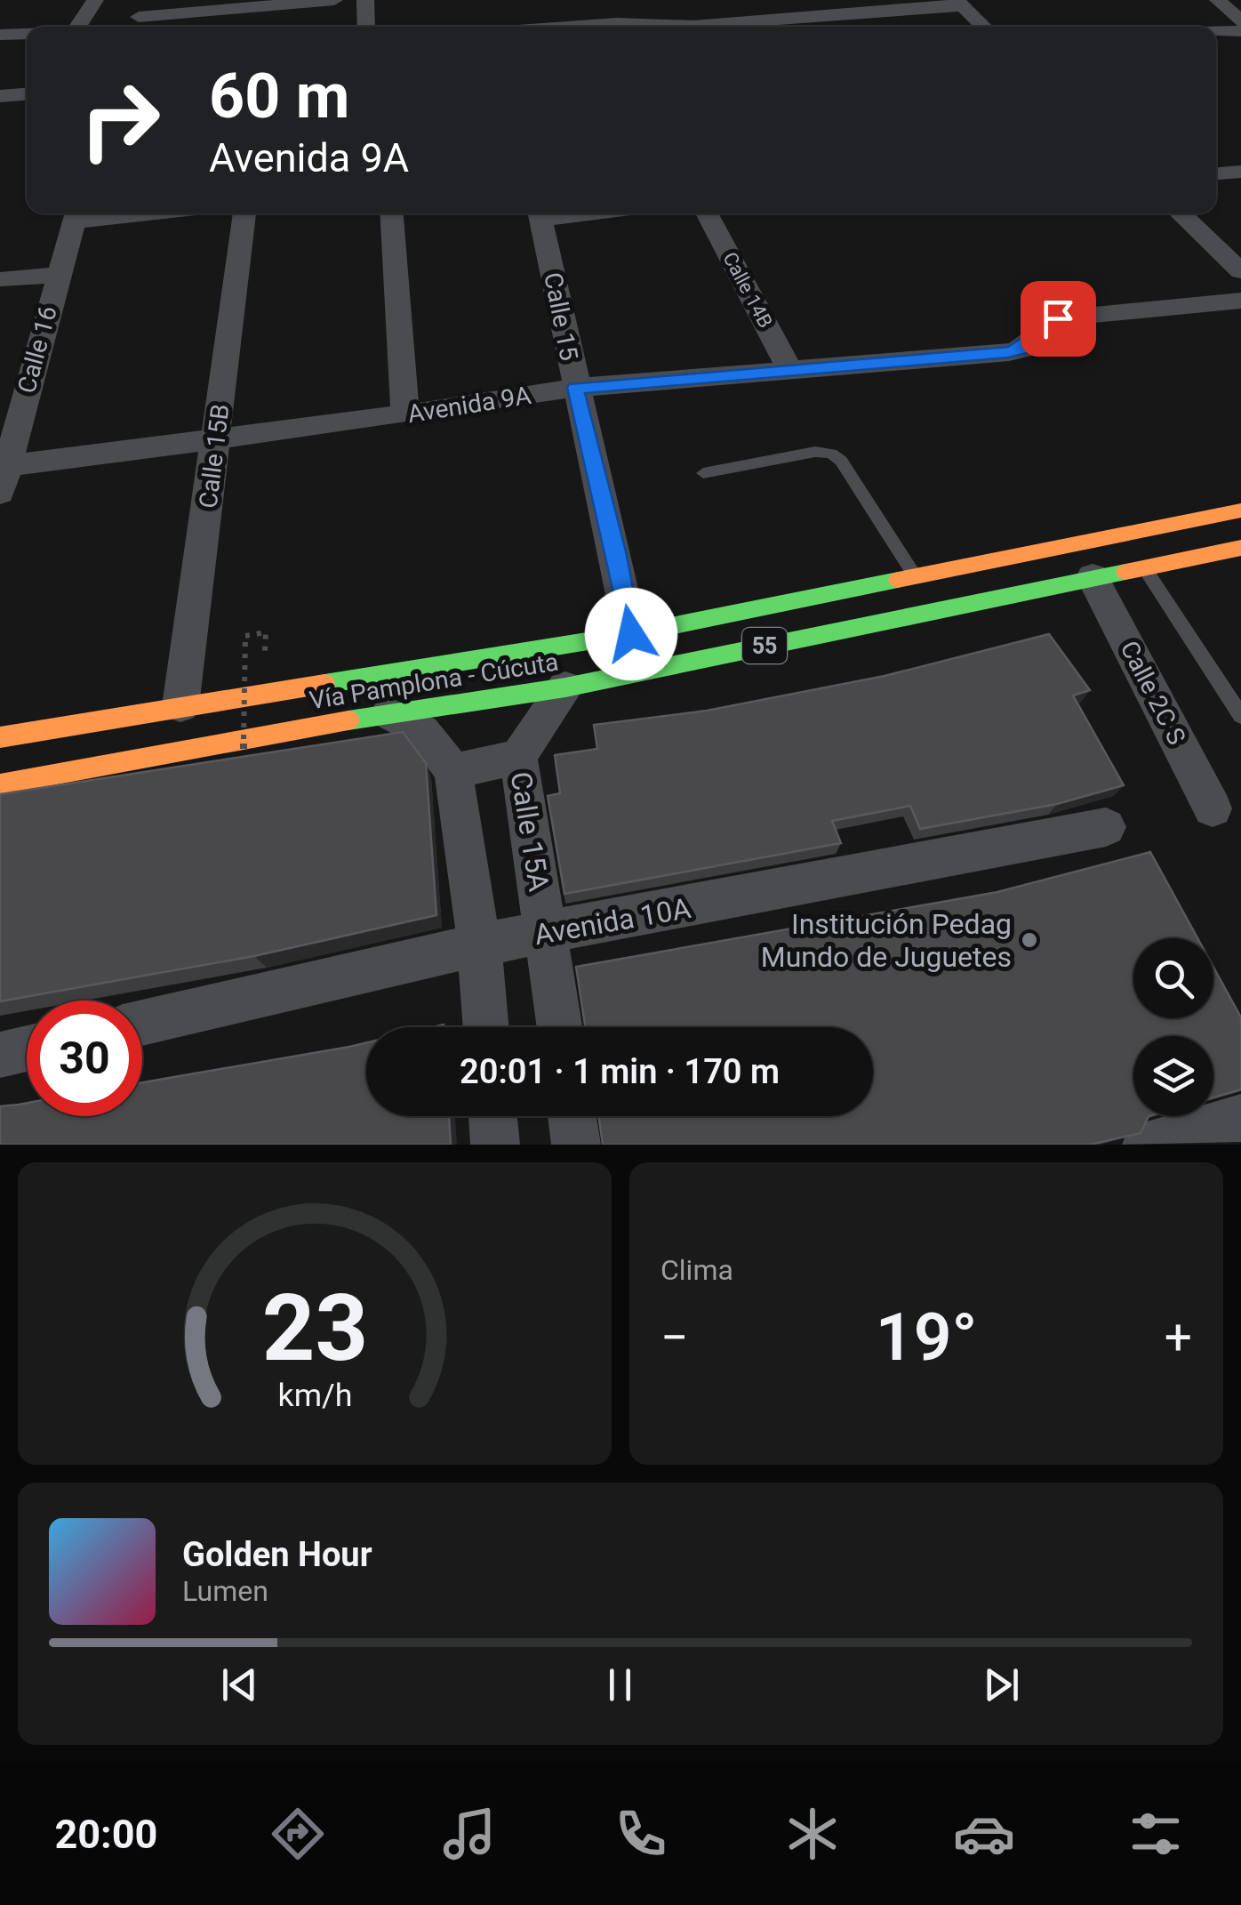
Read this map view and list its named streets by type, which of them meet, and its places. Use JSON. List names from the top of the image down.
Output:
{
  "streets": {
    "highway": ["55", "Vía Pamplona - Cúcuta"],
    "street": [
      "Calle 14B",
      "Calle 15",
      "Calle 16",
      "Avenida 9A",
      "Calle 15B",
      "Calle 2C S",
      "Calle 15A",
      "Avenida 10A"
    ]
  },
  "crossings": [
    ["Calle 14B", "Avenida 9A"],
    ["Calle 15", "Avenida 9A"],
    ["Calle 15", "Vía Pamplona - Cúcuta"],
    ["Calle 16", "Avenida 9A"],
    ["Avenida 9A", "Calle 15B"],
    ["Calle 15B", "Vía Pamplona - Cúcuta"],
    ["Vía Pamplona - Cúcuta", "Calle 2C S"],
    ["Vía Pamplona - Cúcuta", "Calle 15A"],
    ["Calle 15A", "Avenida 10A"]
  ],
  "places": ["Institución Pedag Mundo de Juguetes"],
  "page": {
    "turn": ["60 m", "Avenida 9A"],
    "limit": "30",
    "trip": "20:01 · 1 min · 170 m",
    "tile": "Clima",
    "heat": ["−", "19°", "+"],
    "song": ["Golden Hour", "Lumen"],
    "tabs": "20:00",
    "gauge": ["23", "km/h"]
  }
}
